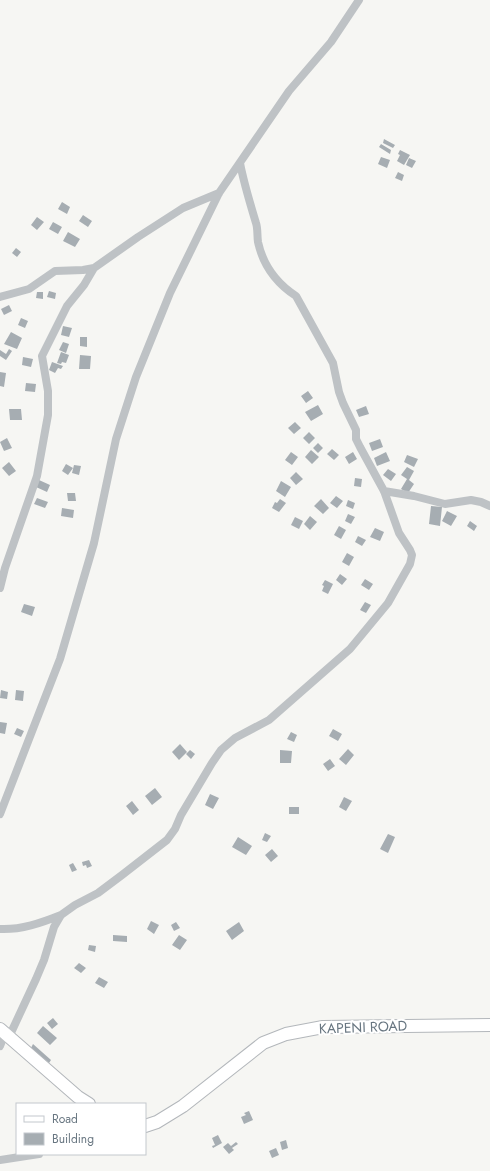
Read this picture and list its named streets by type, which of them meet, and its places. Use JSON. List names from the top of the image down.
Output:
{
  "streets": {
    "main road": ["KAPENI ROAD"]
  },
  "legend": ["Road", "Building"]
}
